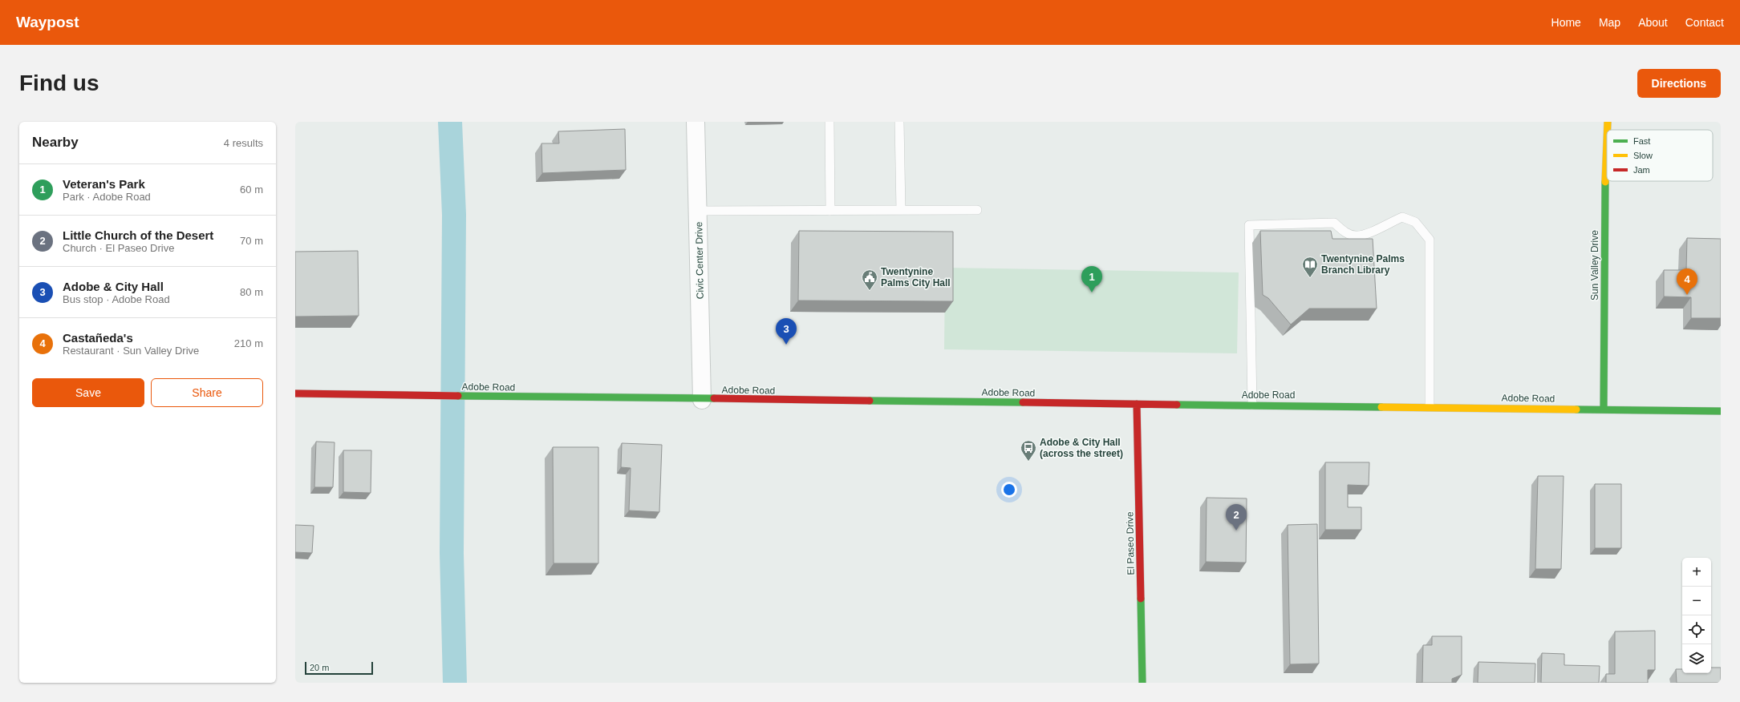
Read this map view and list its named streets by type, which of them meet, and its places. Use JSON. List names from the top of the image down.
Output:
{
  "streets": {
    "main road": ["Sun Valley Drive", "Adobe Road", "El Paseo Drive"],
    "street": ["Civic Center Drive"]
  },
  "crossings": [
    ["Civic Center Drive", "Adobe Road"],
    ["Sun Valley Drive", "Adobe Road"],
    ["Adobe Road", "El Paseo Drive"]
  ],
  "places": {
    "library": ["Twentynine Palms Branch Library"],
    "public building": ["Twentynine Palms City Hall"],
    "bus stop": ["Adobe & City Hall (across the street)"]
  },
  "legend": ["Fast", "Slow", "Jam"],
  "scale_bar": "20 m",
  "page": {
    "header": "Waypost",
    "nav": [
      "Home",
      "Map",
      "About",
      "Contact"
    ],
    "buttons": [
      "Directions",
      ["Save", "Share"]
    ],
    "title": "Find us",
    "heading": ["Nearby", "4 results"],
    "list": [
      {
        "mark": "1",
        "name": "Veteran's Park",
        "note": "Park · Adobe Road",
        "value": "60 m"
      },
      {
        "mark": "2",
        "name": "Little Church of the Desert",
        "note": "Church · El Paseo Drive",
        "value": "70 m"
      },
      {
        "mark": "3",
        "name": "Adobe & City Hall",
        "note": "Bus stop · Adobe Road",
        "value": "80 m"
      },
      {
        "mark": "4",
        "name": "Castañeda's",
        "note": "Restaurant · Sun Valley Drive",
        "value": "210 m"
      }
    ],
    "pins": [
      "1",
      "4",
      "3",
      "2"
    ],
    "map_buttons": ["+", "−"],
    "scale": "20 m"
  }
}
